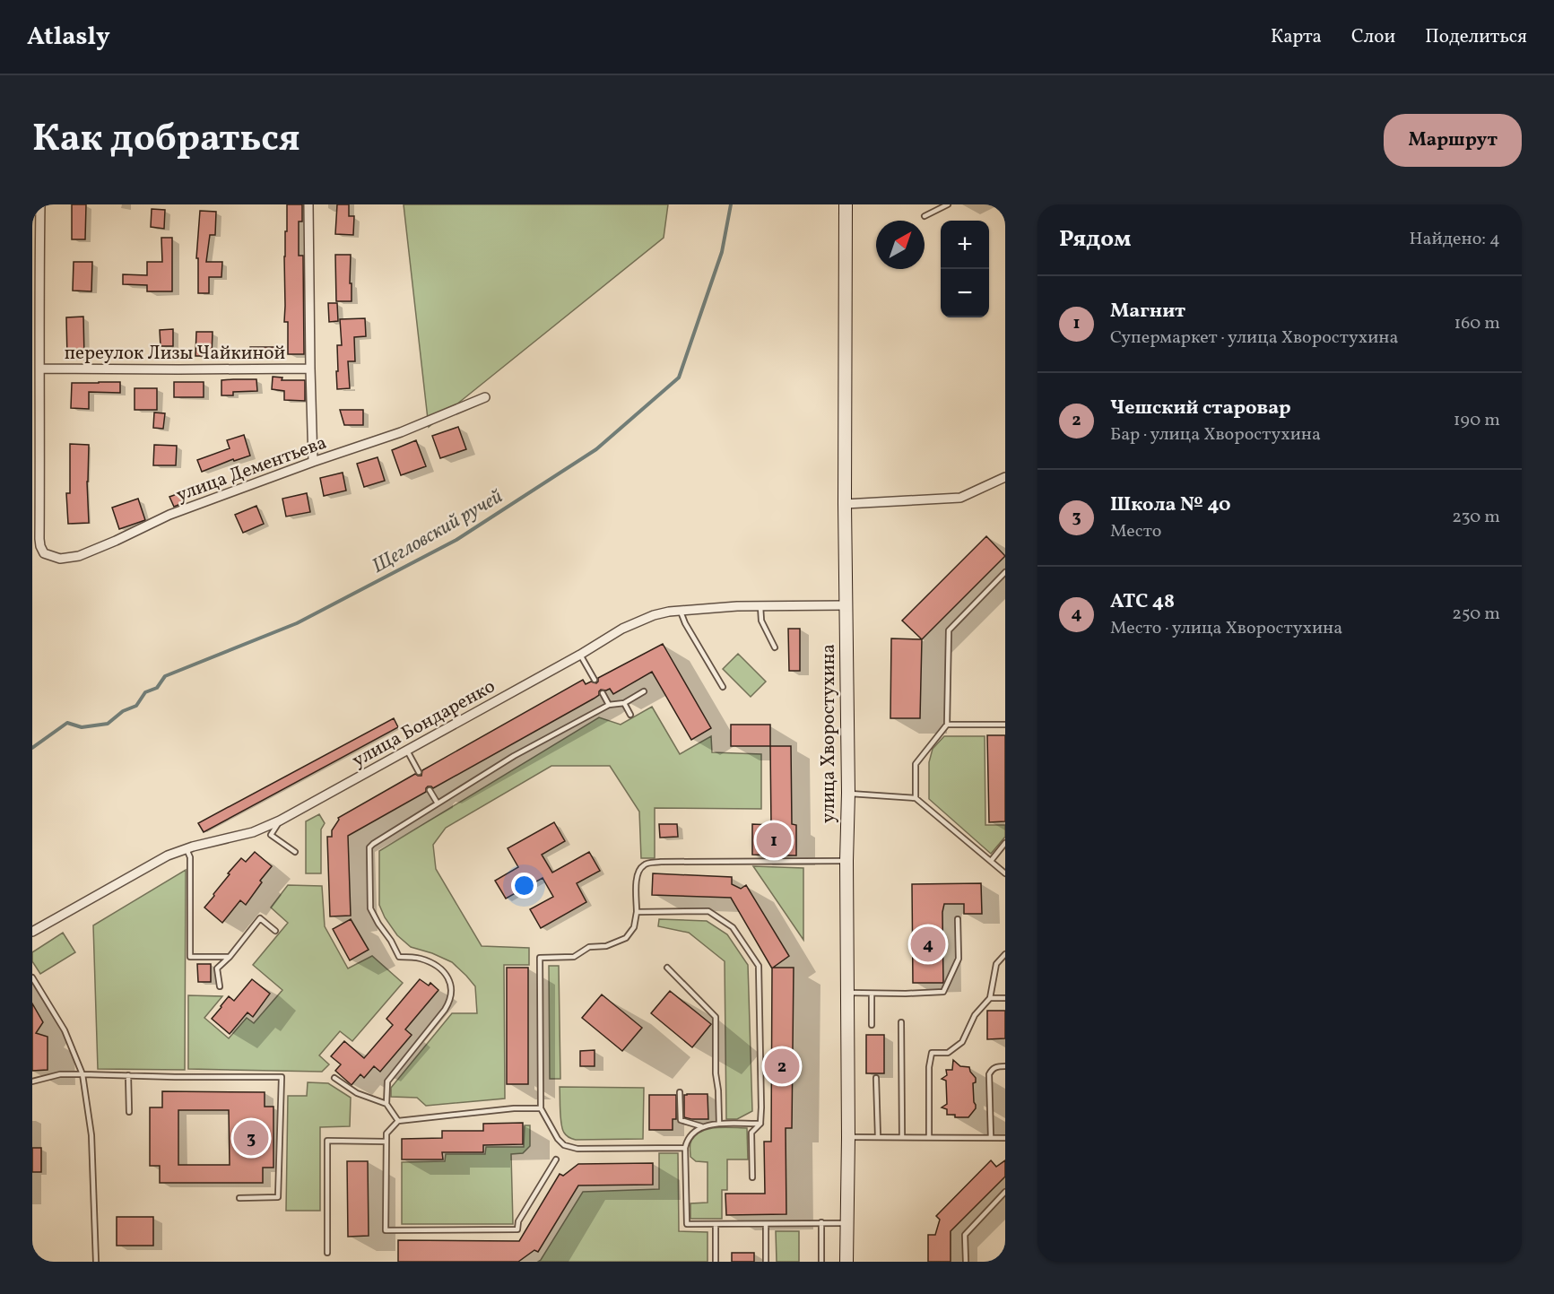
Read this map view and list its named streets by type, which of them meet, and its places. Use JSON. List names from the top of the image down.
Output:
{
  "streets": {
    "street": [
      "переулок Лизы Чайкиной",
      "улица Дементьева",
      "улица Бондаренко",
      "улица Хворостухина"
    ]
  },
  "crossings": [
    ["переулок Лизы Чайкиной", "улица Дементьева"],
    ["улица Бондаренко", "улица Хворостухина"]
  ],
  "water": ["Щегловский ручей"],
  "north": "top right",
  "page": {
    "header": "Atlasly",
    "nav": ["Карта", "Слои", "Поделиться"],
    "title": "Как добраться",
    "buttons": "Маршрут",
    "heading": ["Рядом", "Найдено: 4"],
    "map_buttons": ["+", "−"],
    "list": [
      {
        "mark": "1",
        "name": "Магнит",
        "note": "Супермаркет · улица Хворостухина",
        "value": "160 m"
      },
      {
        "mark": "2",
        "name": "Чешский старовар",
        "note": "Бар · улица Хворостухина",
        "value": "190 m"
      },
      {
        "mark": "3",
        "name": "Школа № 40",
        "note": "Место",
        "value": "230 m"
      },
      {
        "mark": "4",
        "name": "АТС 48",
        "note": "Место · улица Хворостухина",
        "value": "250 m"
      }
    ],
    "pins": [
      "1",
      "4",
      "2",
      "3"
    ]
  }
}
